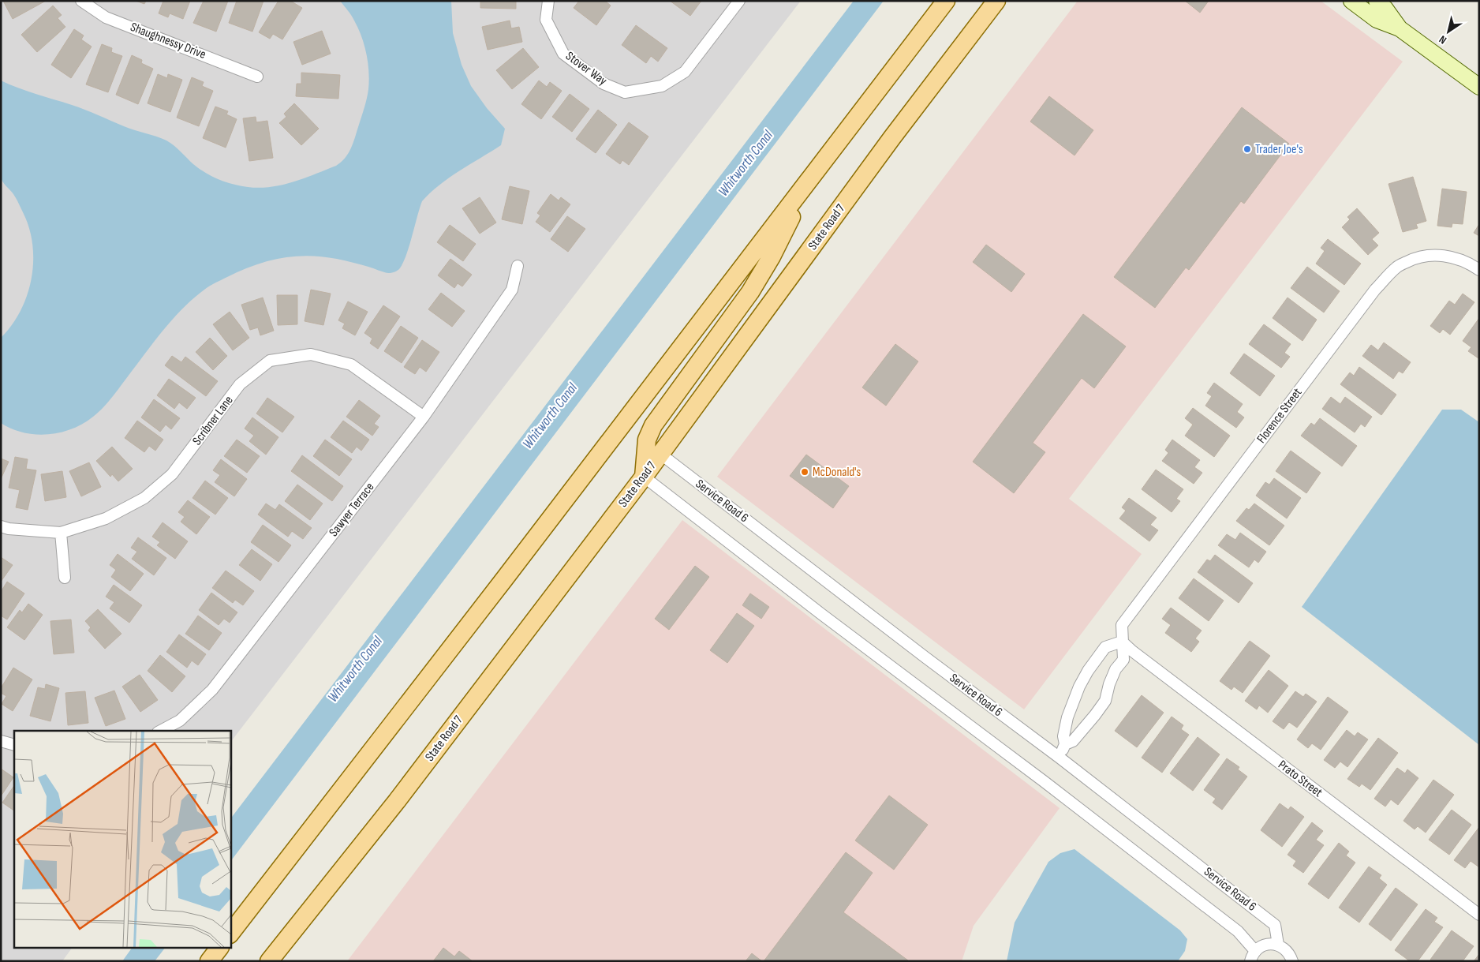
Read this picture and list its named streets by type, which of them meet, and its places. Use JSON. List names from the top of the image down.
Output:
{
  "streets": {
    "main road": ["State Road 7"],
    "street": [
      "Shaughnessy Drive",
      "Stover Way",
      "Florence Street",
      "Scribner Lane",
      "Service Road 6",
      "Sawyer Terrace",
      "Prato Street"
    ]
  },
  "crossings": [
    ["State Road 7", "Service Road 6"],
    ["Florence Street", "Service Road 6"],
    ["Florence Street", "Prato Street"],
    ["Scribner Lane", "Sawyer Terrace"]
  ],
  "water": ["Whitworth Canal"],
  "places": ["Trader Joe's", "McDonald's"],
  "north": "bottom left"
}
